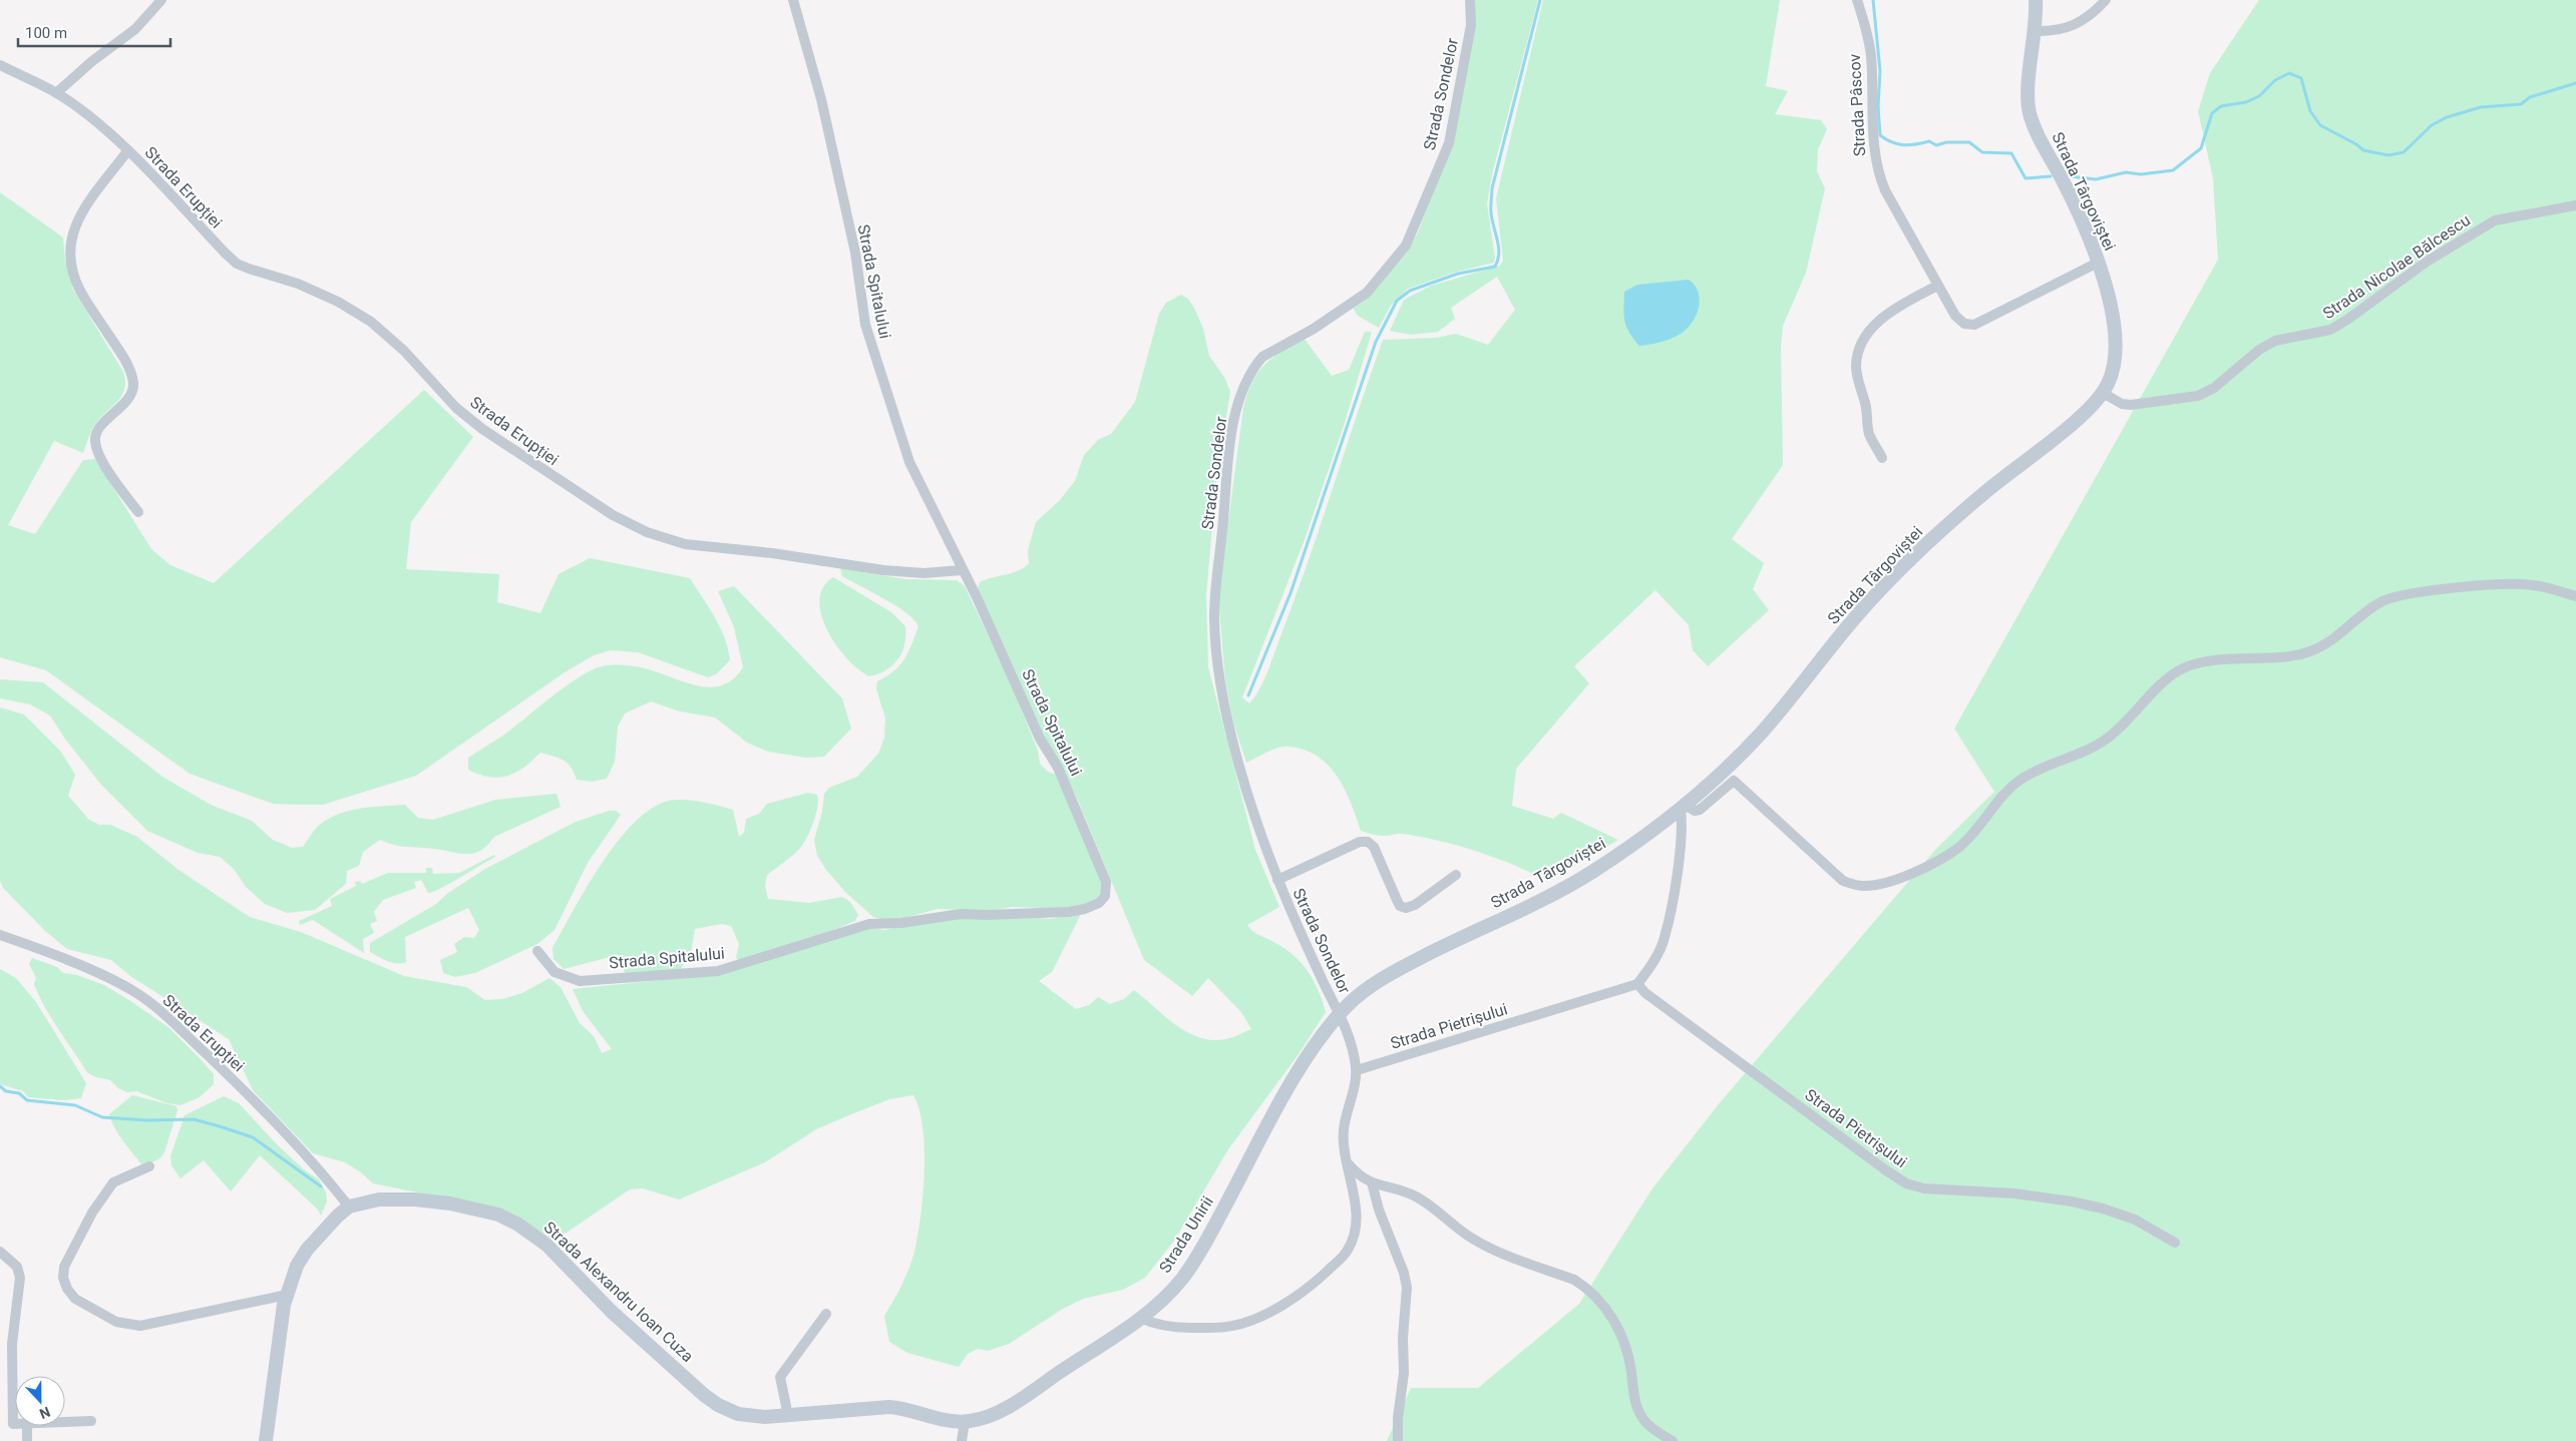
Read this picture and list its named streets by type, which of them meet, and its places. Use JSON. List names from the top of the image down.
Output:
{
  "streets": {
    "main road": ["Strada Târgoviștei", "Strada Unirii", "Strada Alexandru Ioan Cuza"],
    "street": [
      "Strada Sondelor",
      "Strada Pâscov",
      "Strada Erupției",
      "Strada Nicolae Bălcescu",
      "Strada Spitalului",
      "Strada Pietrișului"
    ]
  },
  "crossings": [
    ["Strada Sondelor", "Strada Târgoviștei"],
    ["Strada Pâscov", "Strada Târgoviștei"],
    ["Strada Erupției", "Strada Spitalului"],
    ["Strada Erupției", "Strada Alexandru Ioan Cuza"],
    ["Strada Târgoviștei", "Strada Nicolae Bălcescu"],
    ["Strada Târgoviștei", "Strada Unirii"],
    ["Strada Unirii", "Strada Alexandru Ioan Cuza"]
  ],
  "scale_bar": "100 m",
  "north": "bottom"
}
